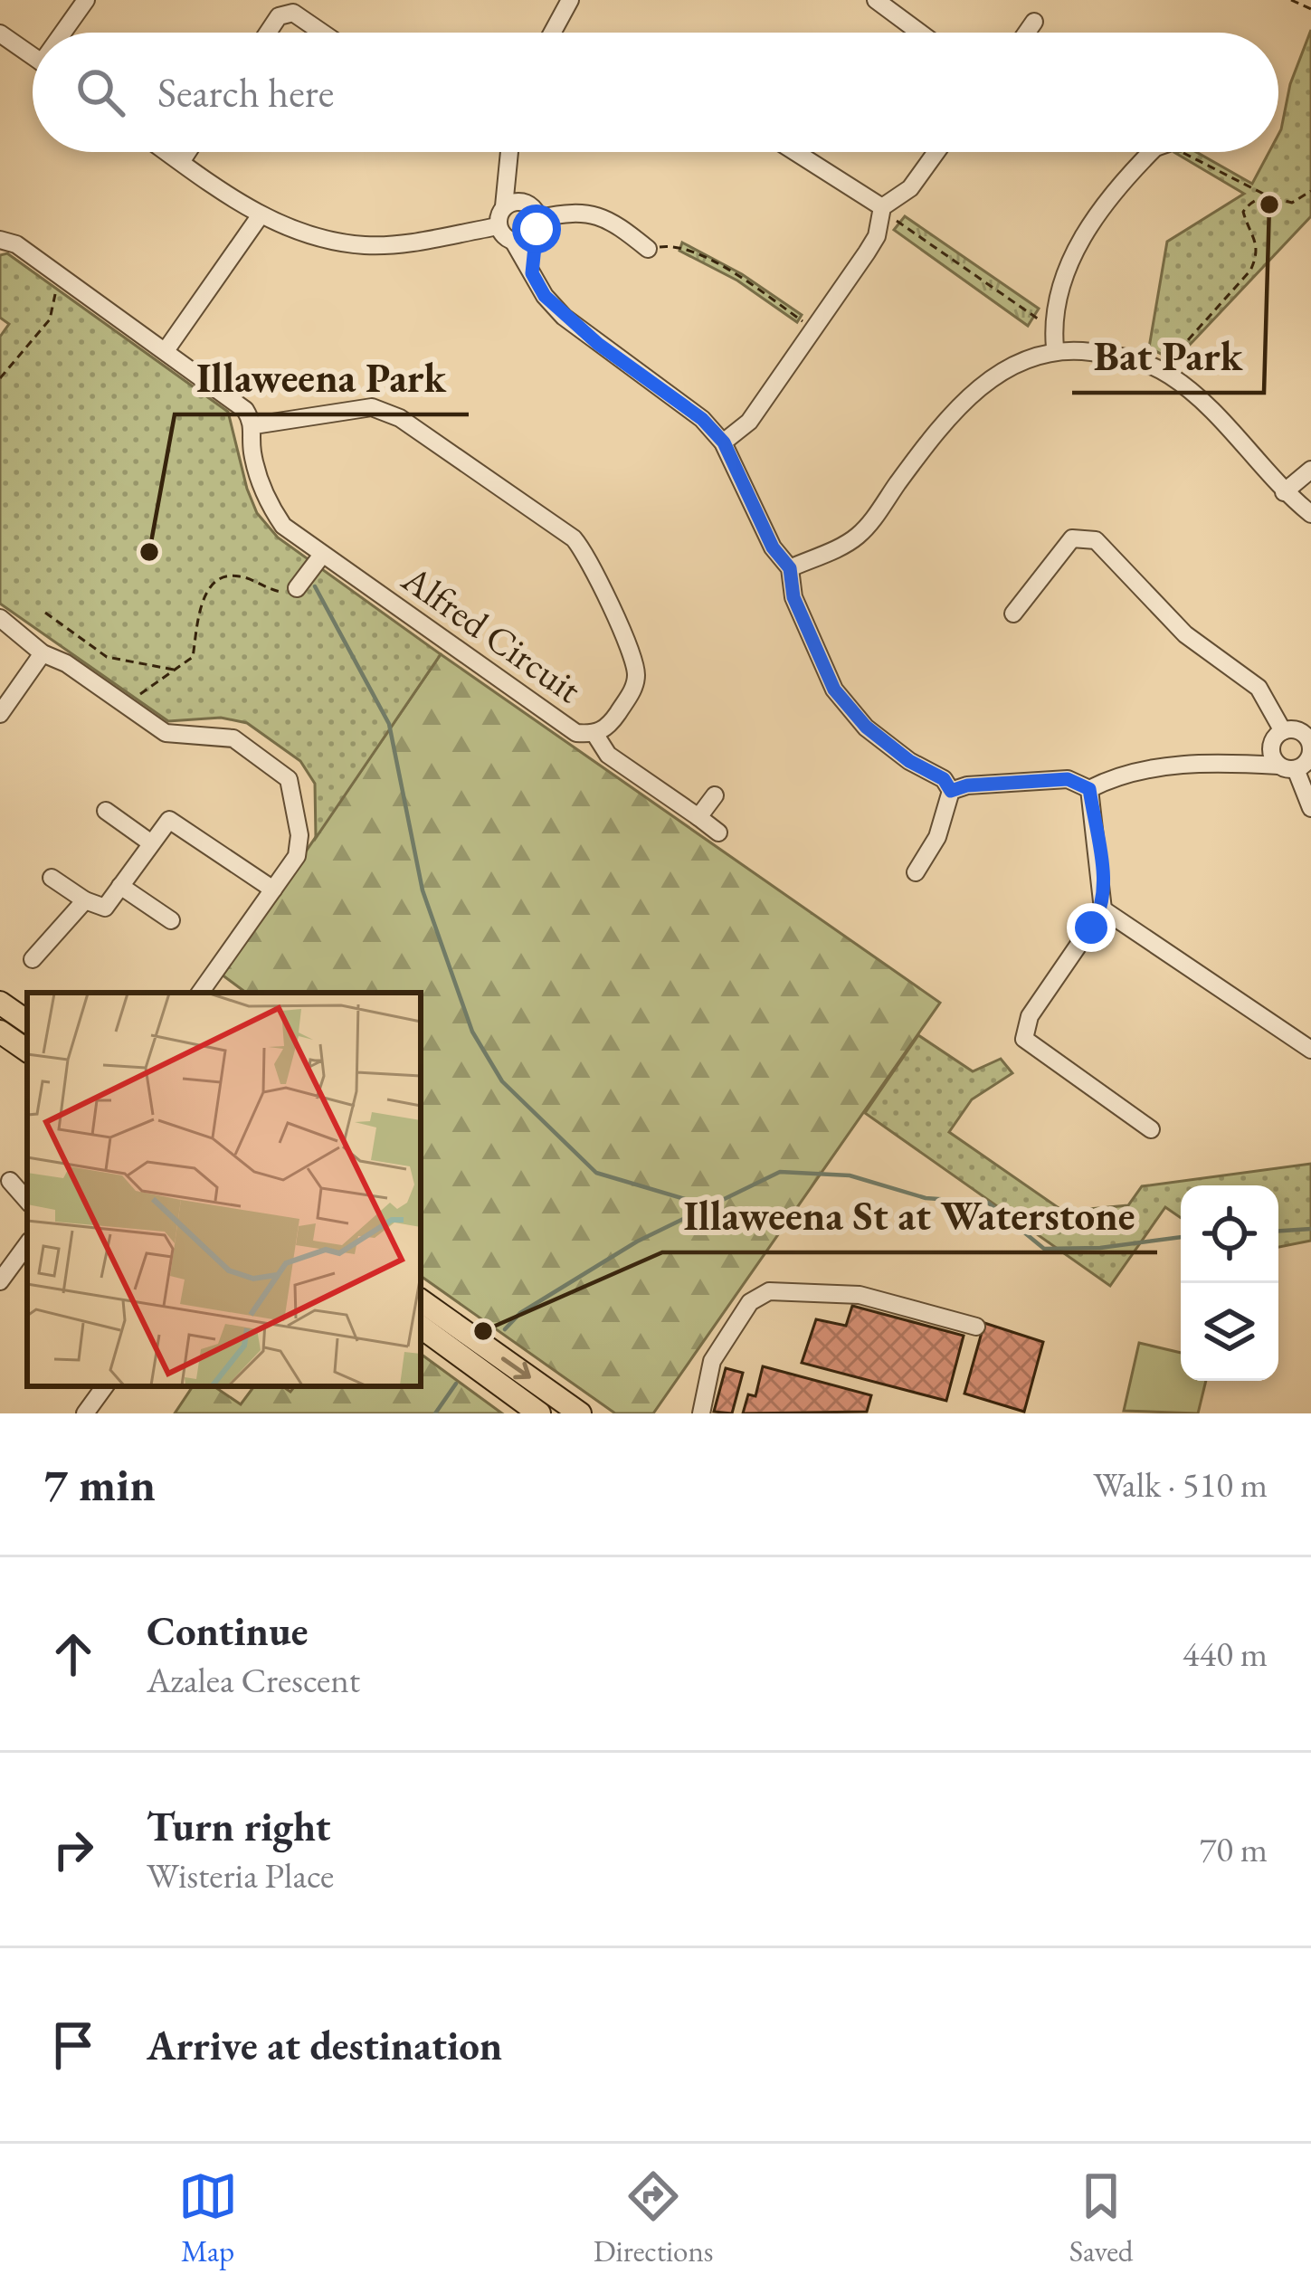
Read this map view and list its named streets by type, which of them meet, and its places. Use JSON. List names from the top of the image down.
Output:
{
  "streets": {
    "street": ["Alfred Circuit"]
  },
  "places": ["Bat Park", "Illaweena Park", "Illaweena St at Waterstone"],
  "page": {
    "search": "Search here",
    "heading": ["7 min", "Walk · 510 m"],
    "list": [
      ["Continue", "Azalea Crescent", "440 m"],
      ["Turn right", "Wisteria Place", "70 m"],
      "Arrive at destination"
    ],
    "nav": ["Map", "Directions", "Saved"]
  }
}
